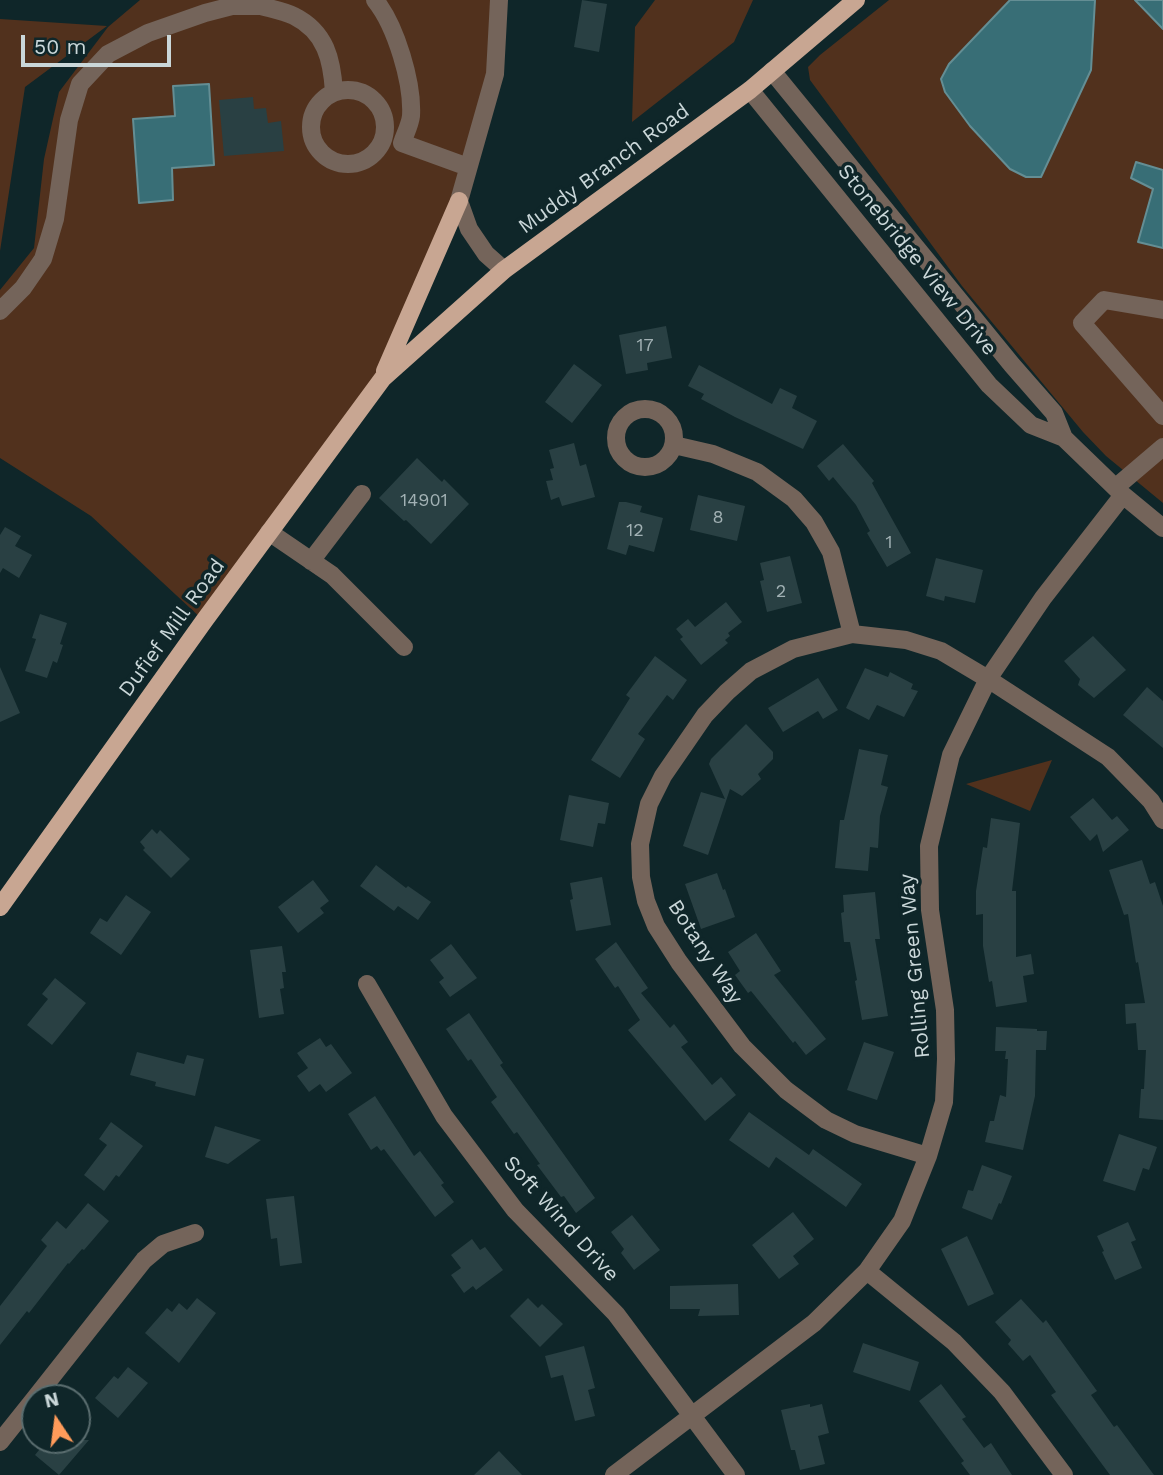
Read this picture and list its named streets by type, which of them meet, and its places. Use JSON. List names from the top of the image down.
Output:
{
  "streets": {
    "main road": ["Muddy Branch Road", "Dufief Mill Road"],
    "street": [
      "Stonebridge View Drive",
      "Botany Way",
      "Rolling Green Way",
      "Soft Wind Drive"
    ]
  },
  "crossings": [
    ["Muddy Branch Road", "Stonebridge View Drive"],
    ["Muddy Branch Road", "Dufief Mill Road"],
    ["Stonebridge View Drive", "Rolling Green Way"],
    ["Botany Way", "Rolling Green Way"],
    ["Rolling Green Way", "Soft Wind Drive"]
  ],
  "house_numbers": [
    "17",
    "14901",
    "8",
    "12",
    "1",
    "2"
  ],
  "scale_bar": "50 m",
  "north": "top"
}
